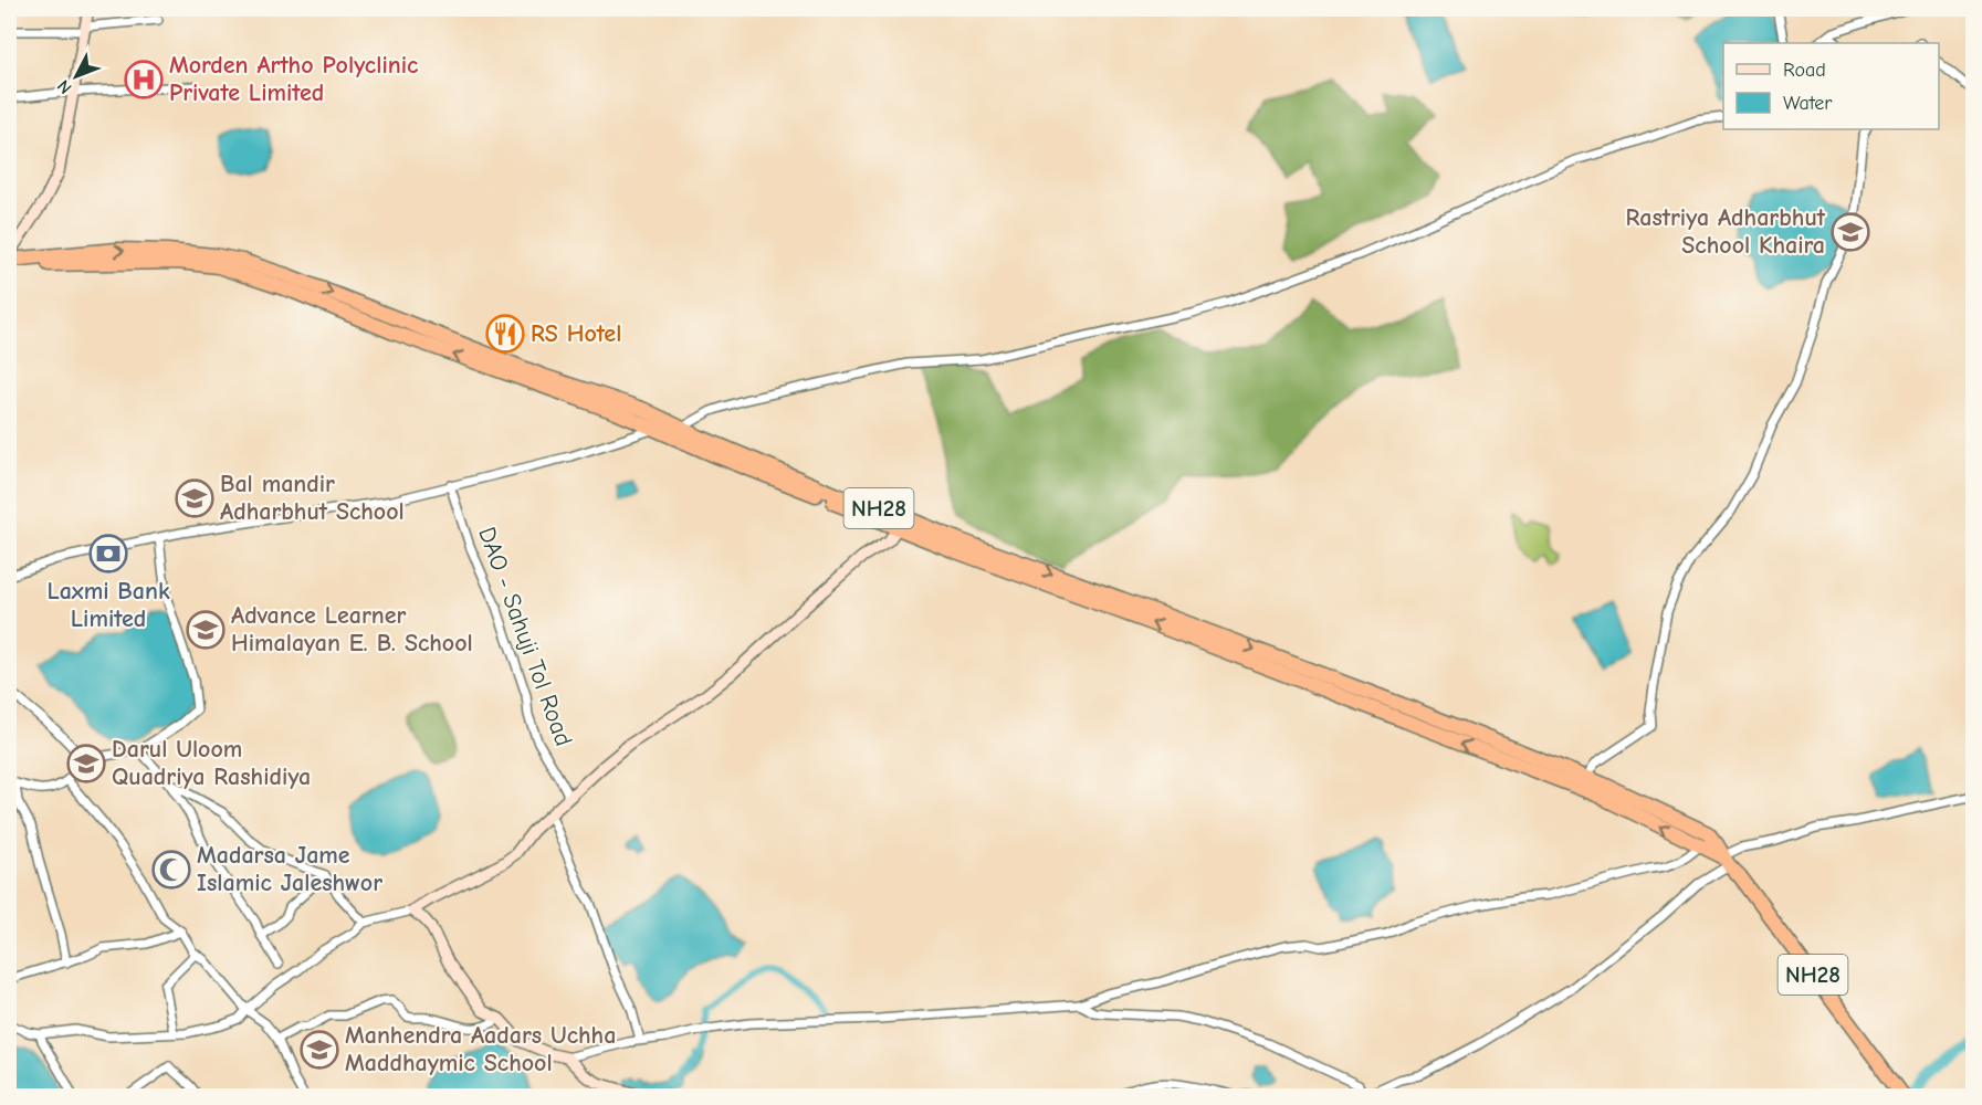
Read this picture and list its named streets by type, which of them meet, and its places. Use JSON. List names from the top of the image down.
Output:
{
  "streets": {
    "highway": ["NH28"],
    "street": ["DAO - Sahuji Tol Road"]
  },
  "places": {
    "hospital": ["Morden Artho Polyclinic Private Limited"],
    "school or university": [
      "Rastriya Adharbhut School Khaira",
      "Bal mandir Adharbhut School",
      "Advance Learner Himalayan E. B. School",
      "Darul Uloom Quadriya Rashidiya",
      "Manhendra Aadars Uchha Maddhaymic School"
    ],
    "restaurant": ["RS Hotel"],
    "bank": ["Laxmi Bank Limited"],
    "mosque": ["Madarsa Jame Islamic Jaleshwor"]
  },
  "legend": ["Road", "Water"],
  "north": "bottom left"
}
